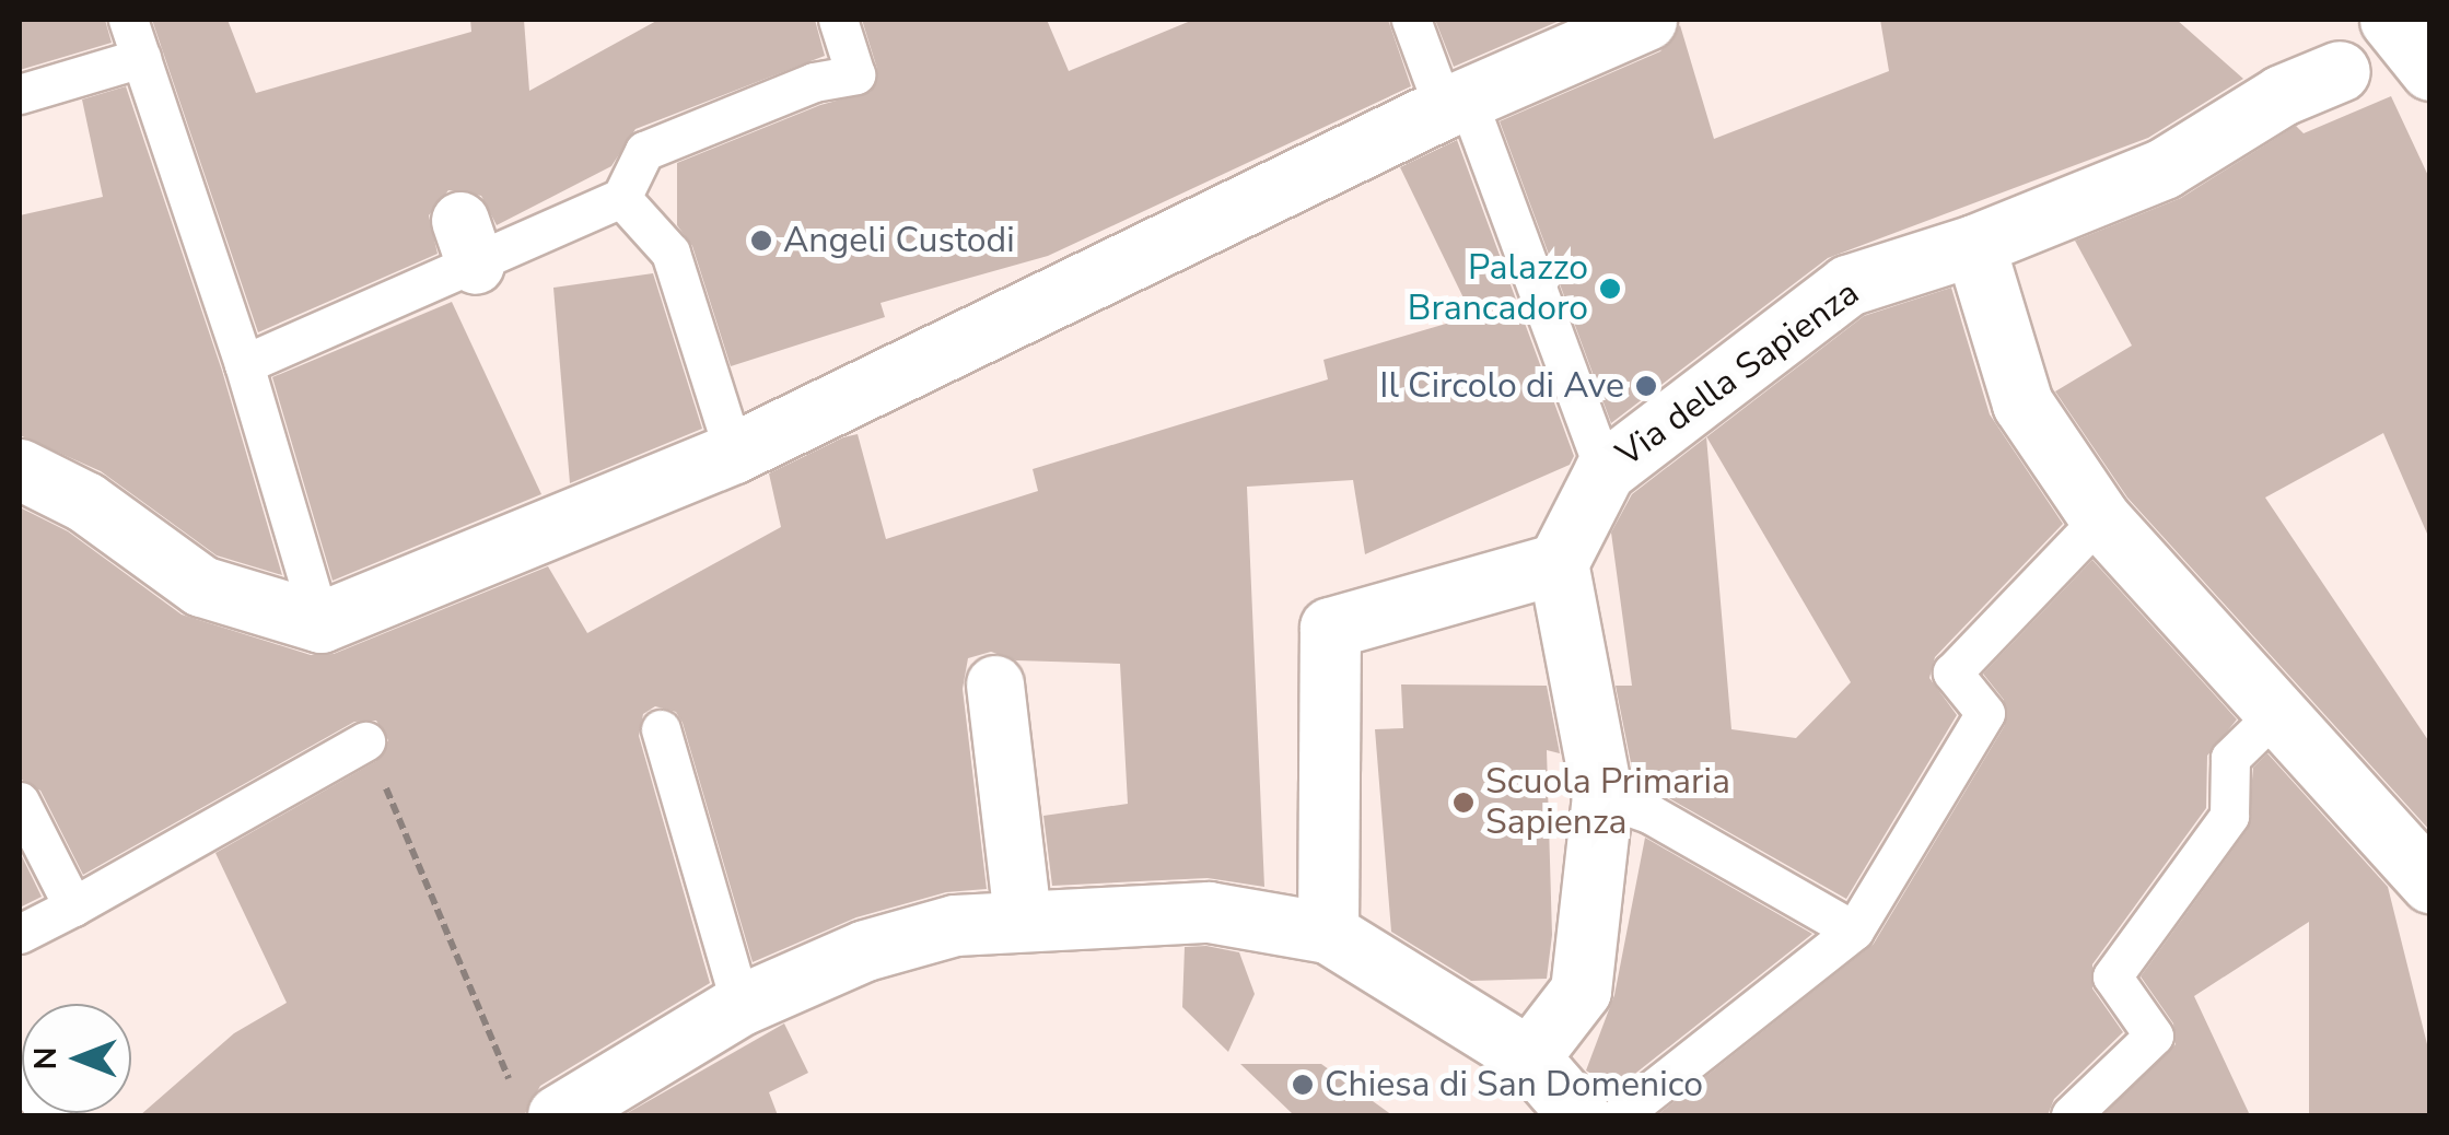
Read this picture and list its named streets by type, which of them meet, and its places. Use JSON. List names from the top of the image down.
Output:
{
  "streets": {
    "street": ["Via della Sapienza"]
  },
  "places": [
    "Angeli Custodi",
    "Palazzo Brancadoro",
    "Il Circolo di Ave",
    "Scuola Primaria Sapienza",
    "Chiesa di San Domenico"
  ],
  "north": "left"
}
